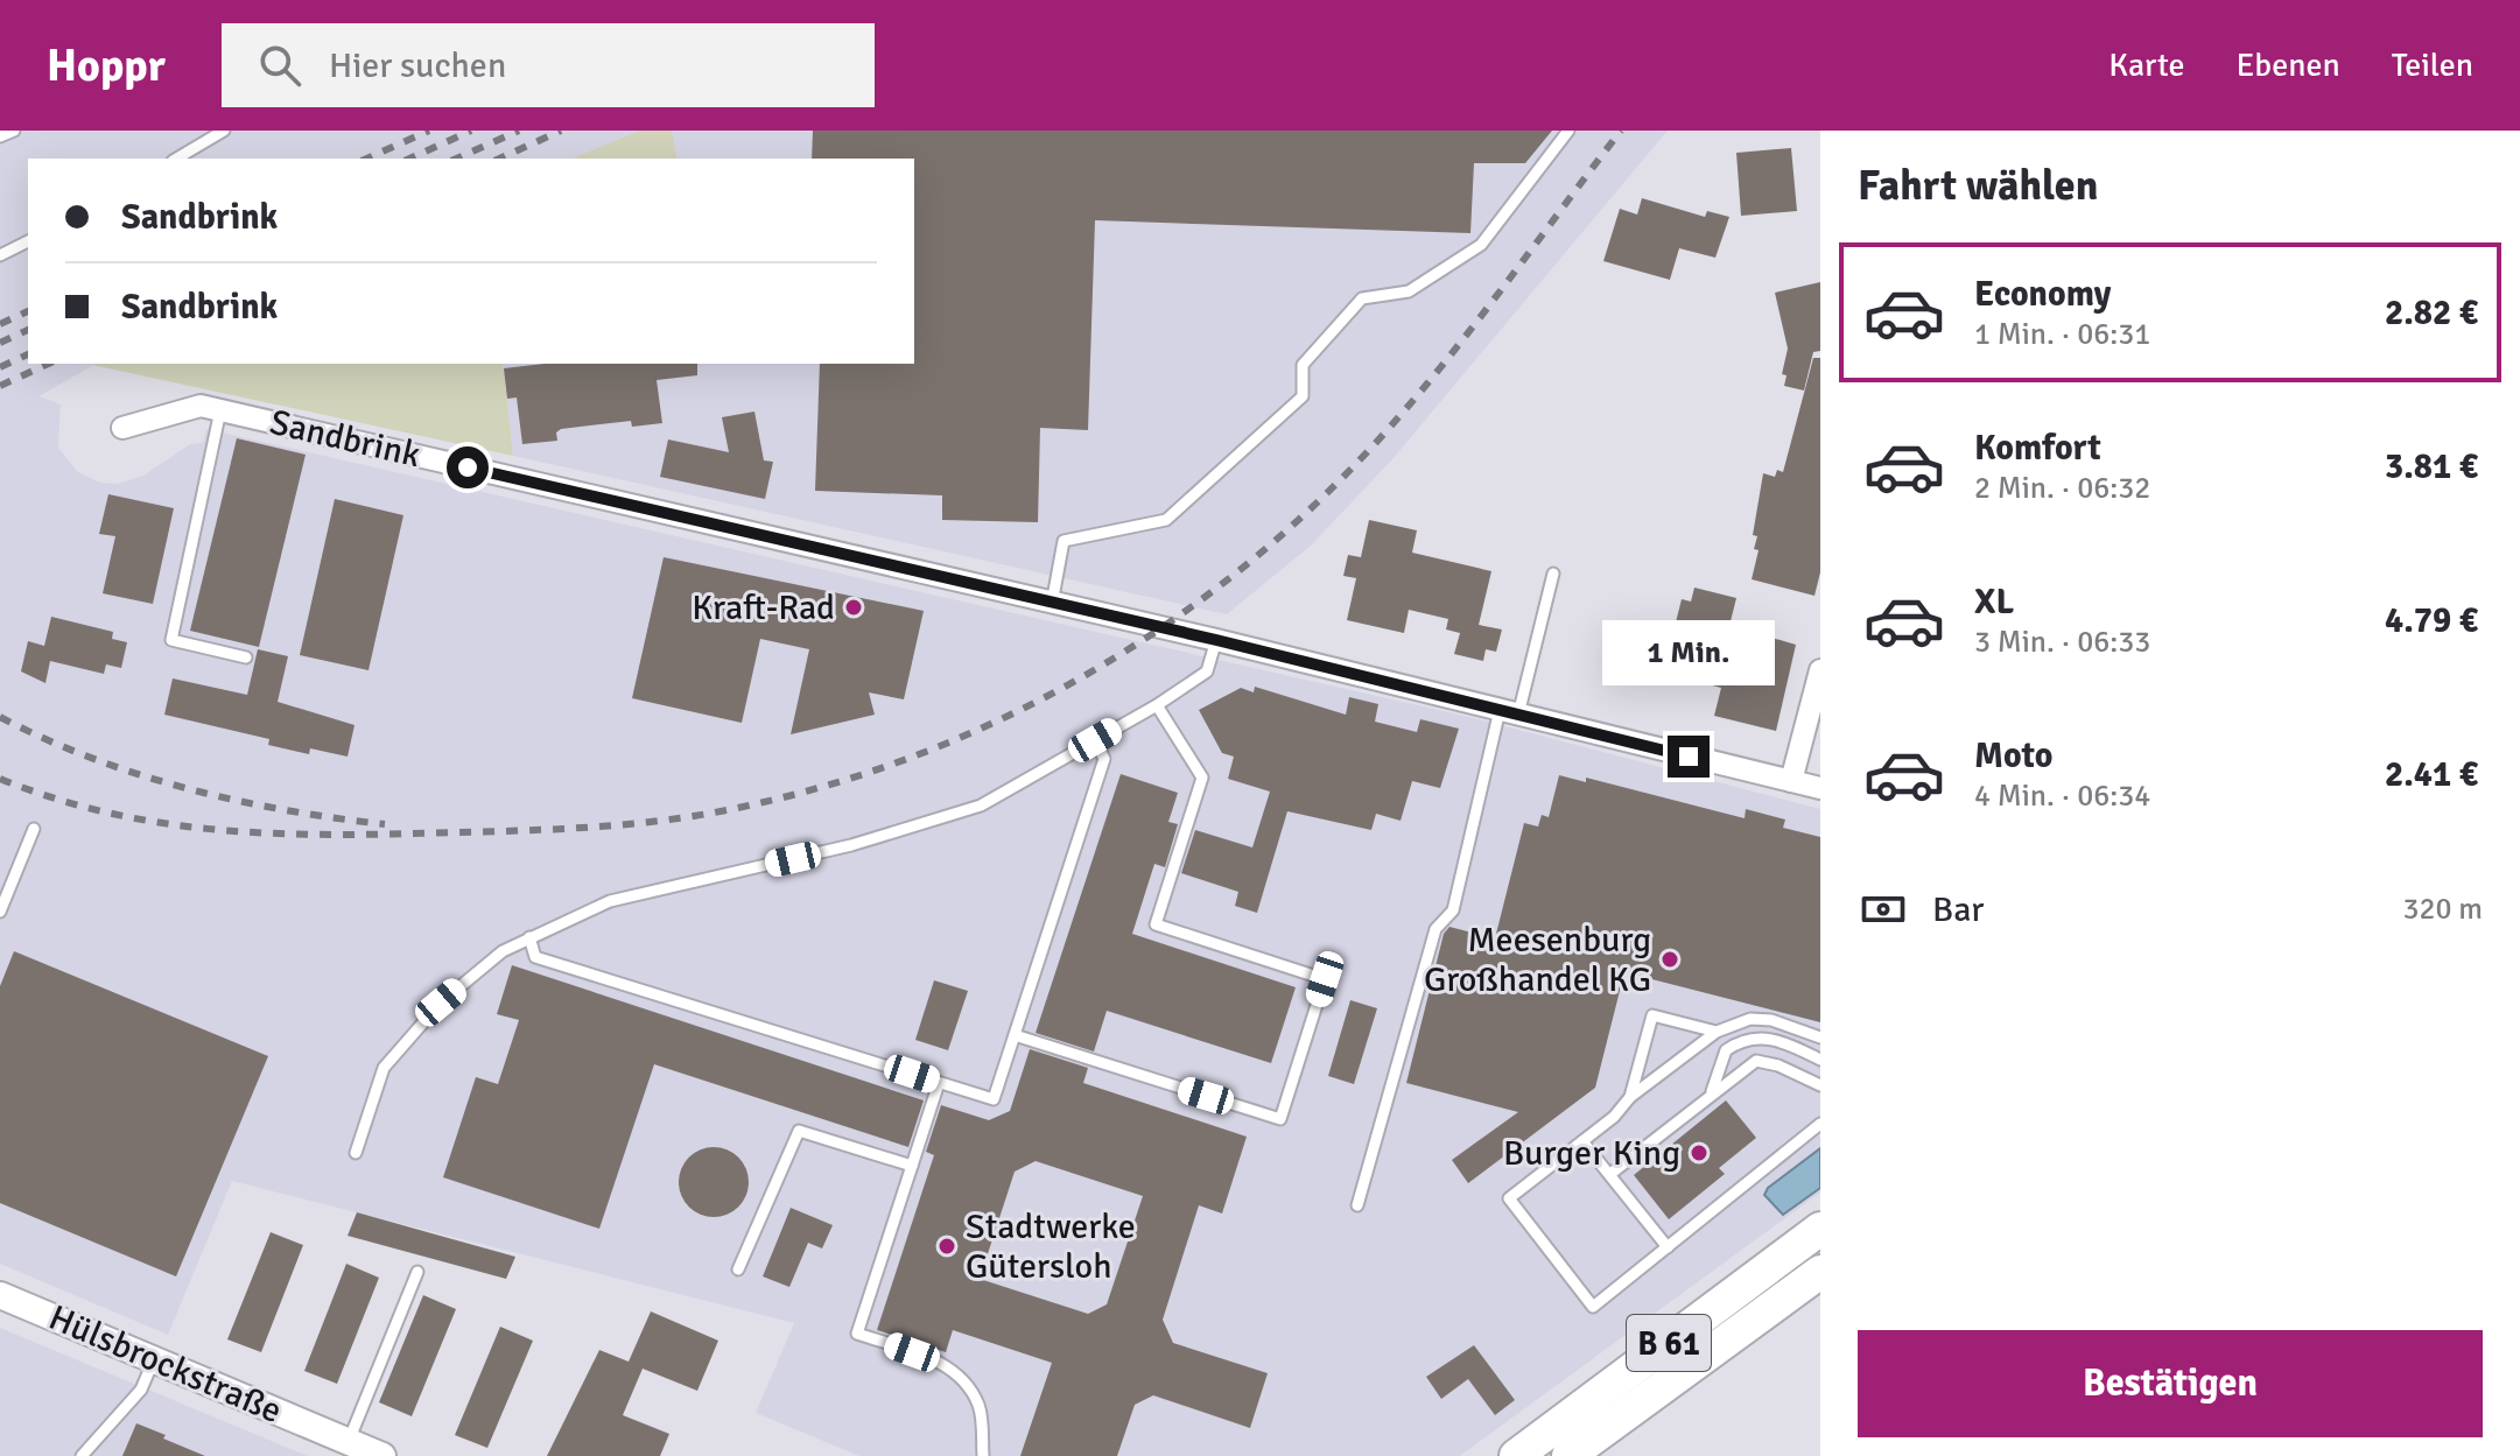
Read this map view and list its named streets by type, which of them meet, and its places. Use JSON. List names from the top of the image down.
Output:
{
  "streets": {
    "main road": ["B 61"],
    "street": ["Sandbrink", "Hülsbrockstraße"]
  },
  "places": [
    "Kraft-Rad",
    "Meesenburg Großhandel KG",
    "Burger King",
    "Stadtwerke Gütersloh"
  ],
  "page": {
    "header": "Hoppr",
    "search": "Hier suchen",
    "nav": ["Karte", "Ebenen", "Teilen"],
    "heading": "Fahrt wählen",
    "banner": ["Sandbrink", "Sandbrink"],
    "list": [
      {
        "name": "Economy",
        "note": "1 Min. · 06:31",
        "value": "2.82 €"
      },
      {
        "name": "Komfort",
        "note": "2 Min. · 06:32",
        "value": "3.81 €"
      },
      {
        "name": "XL",
        "note": "3 Min. · 06:33",
        "value": "4.79 €"
      },
      {
        "name": "Moto",
        "note": "4 Min. · 06:34",
        "value": "2.41 €"
      }
    ],
    "bubble": "1 Min.",
    "pay": ["Bar", "320 m"],
    "buttons": "Bestätigen"
  }
}
